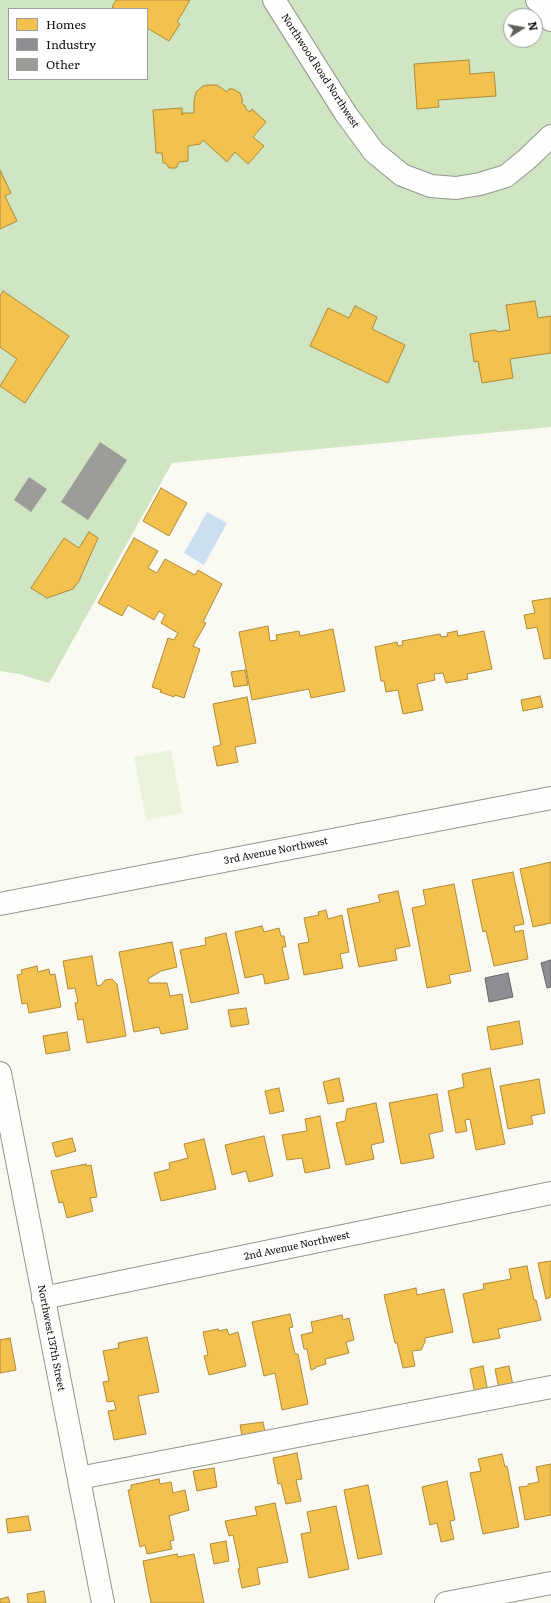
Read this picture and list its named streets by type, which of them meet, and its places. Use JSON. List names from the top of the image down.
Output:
{
  "streets": {
    "street": [
      "Northwood Road Northwest",
      "3rd Avenue Northwest",
      "2nd Avenue Northwest",
      "Northwest 137th Street"
    ]
  },
  "crossings": [
    ["2nd Avenue Northwest", "Northwest 137th Street"]
  ],
  "legend": ["Homes", "Industry", "Other"],
  "north": "right"
}
